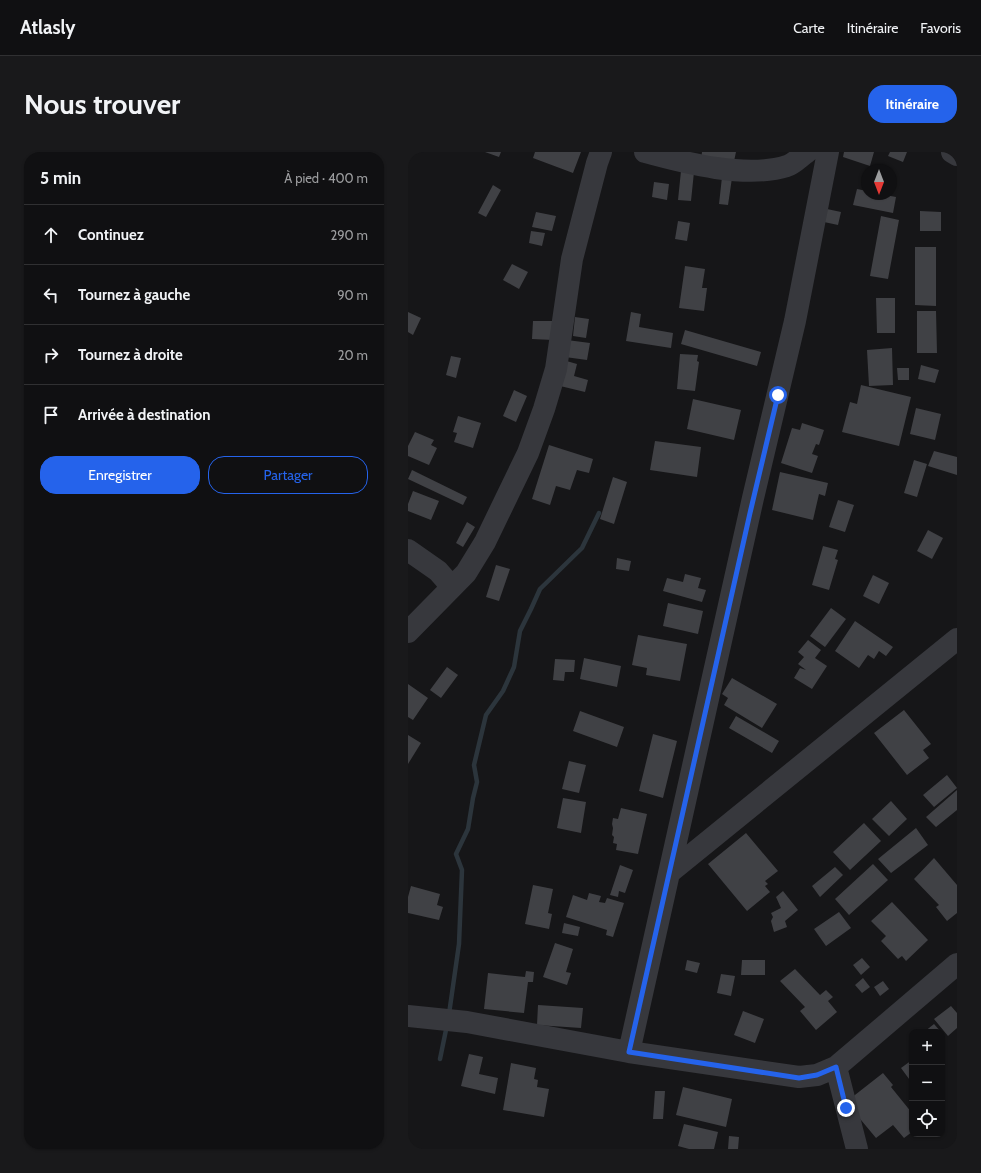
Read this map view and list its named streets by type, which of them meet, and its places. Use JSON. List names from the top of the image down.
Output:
{
  "north": "bottom",
  "page": {
    "header": "Atlasly",
    "nav": ["Carte", "Itinéraire", "Favoris"],
    "buttons": [
      "Itinéraire",
      ["Enregistrer", "Partager"]
    ],
    "title": "Nous trouver",
    "heading": ["5 min", "À pied · 400 m"],
    "list": [
      ["Continuez", "290 m"],
      ["Tournez à gauche", "90 m"],
      ["Tournez à droite", "20 m"],
      "Arrivée à destination"
    ],
    "map_buttons": ["+", "−"]
  }
}
